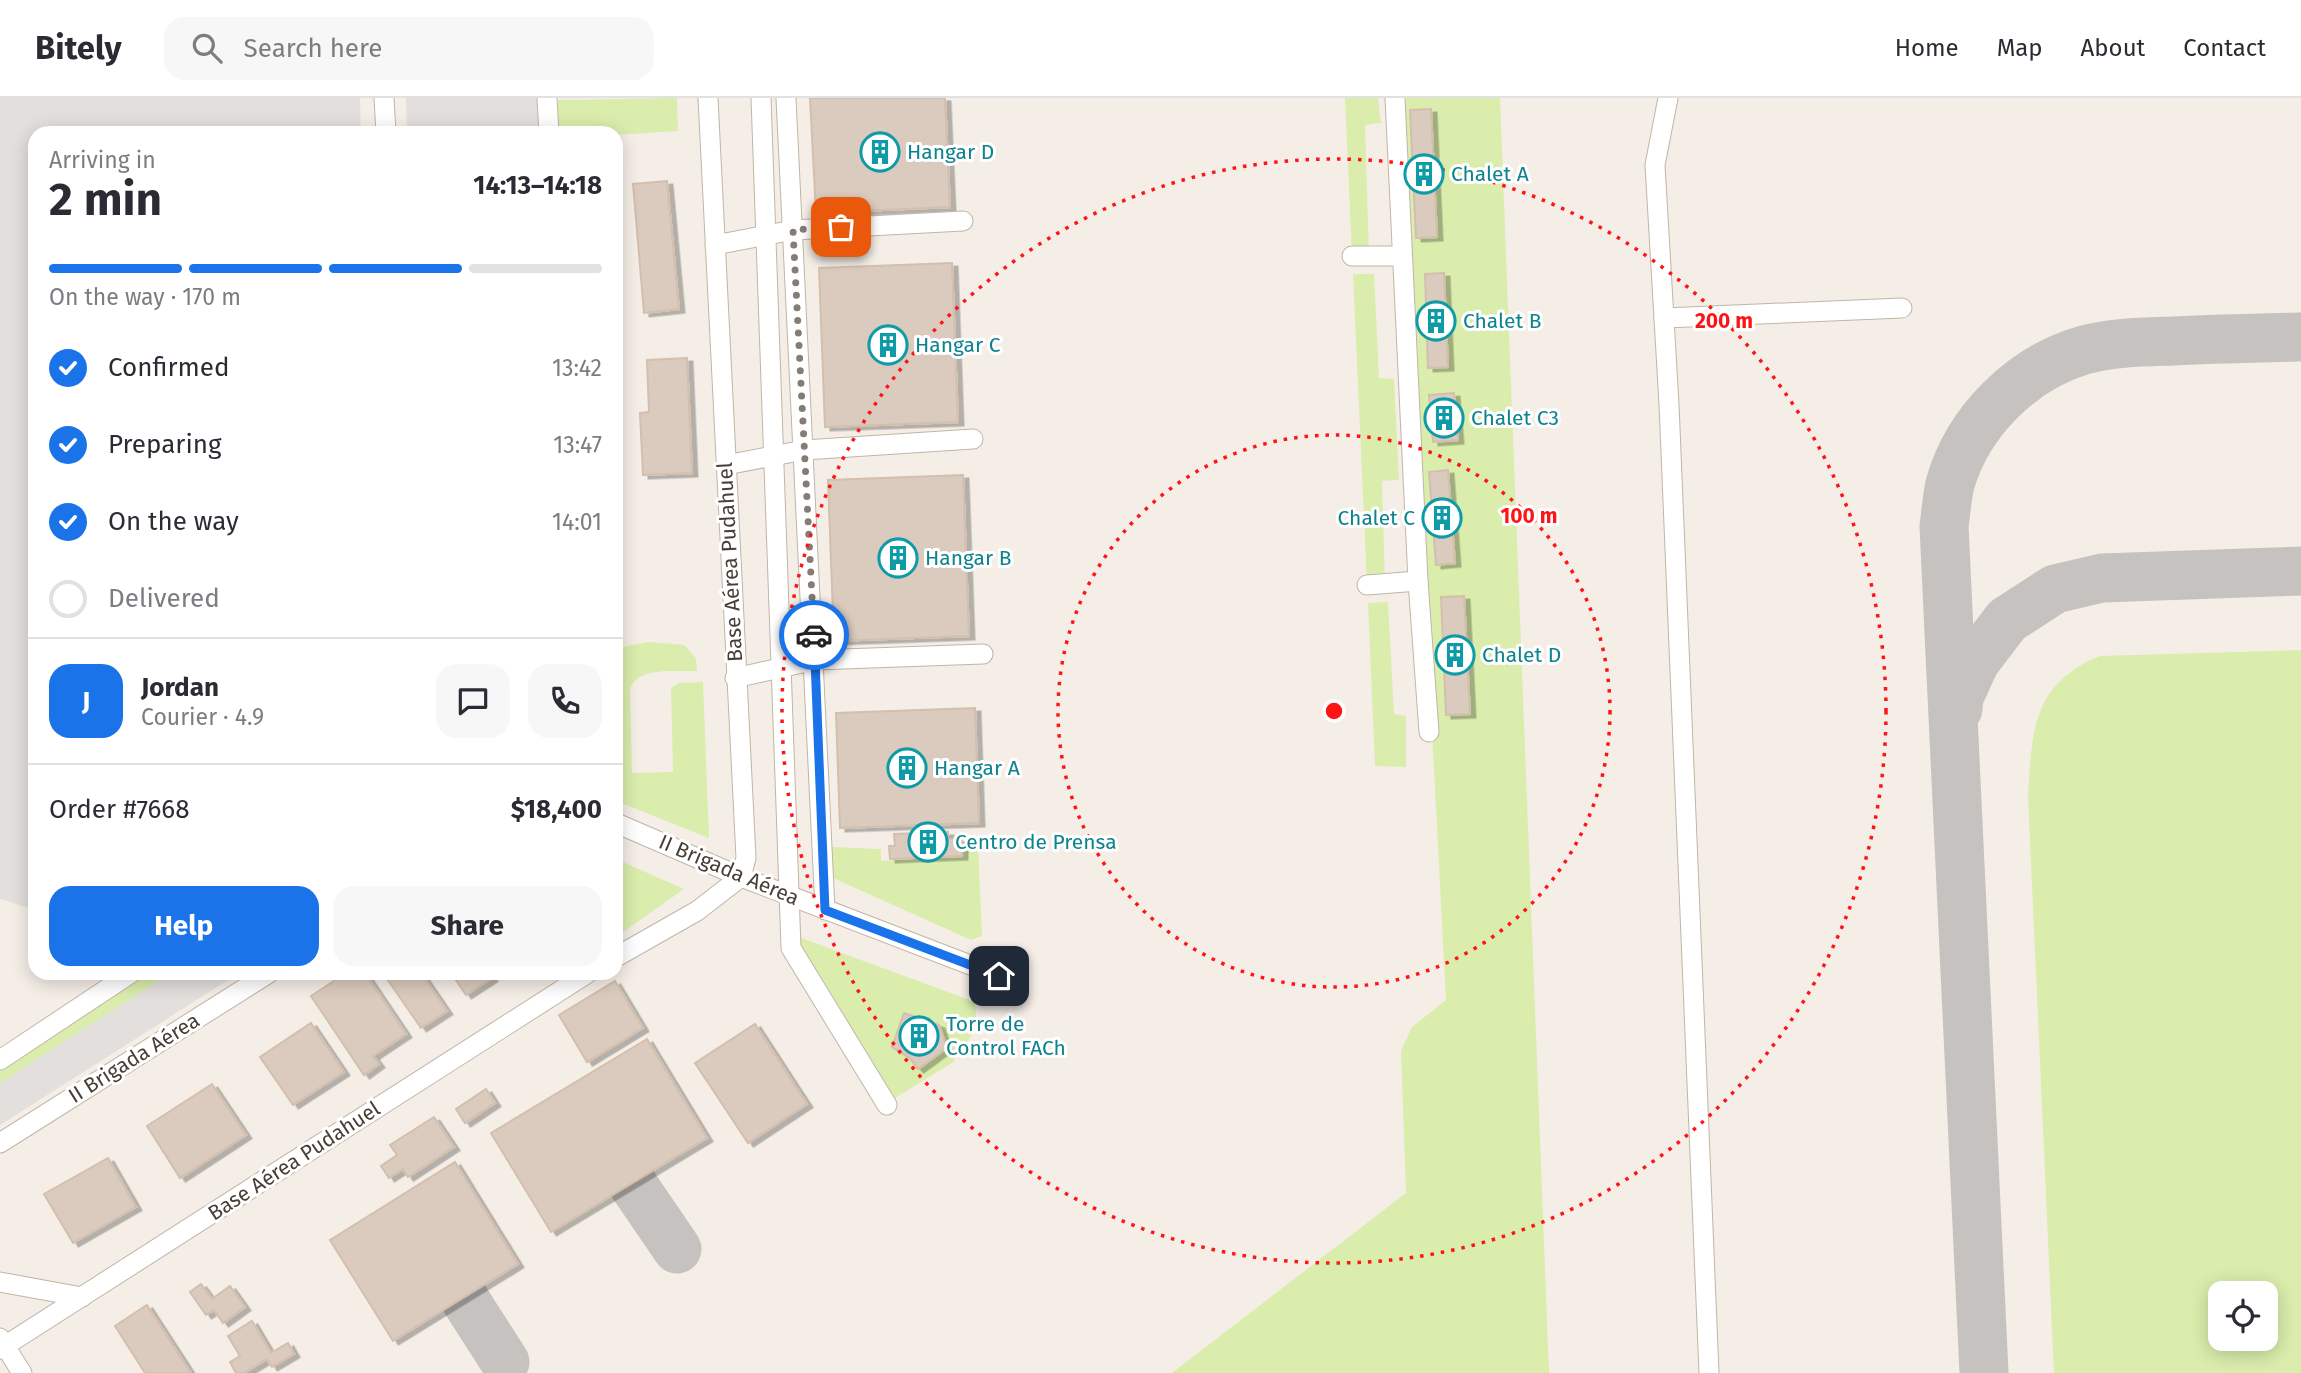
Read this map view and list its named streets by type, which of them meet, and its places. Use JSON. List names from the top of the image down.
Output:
{
  "streets": {
    "street": ["Base Aérea Pudahuel", "II Brigada Aérea"]
  },
  "crossings": [
    ["Base Aérea Pudahuel", "II Brigada Aérea"]
  ],
  "places": {
    "building": [
      "Hangar D",
      "Chalet A",
      "Chalet B",
      "Hangar C",
      "Chalet C3",
      "Chalet C",
      "Hangar B",
      "Chalet D",
      "Hangar A",
      "Centro de Prensa",
      "Torre de Control FACh"
    ]
  },
  "page": {
    "header": "Bitely",
    "search": "Search here",
    "nav": [
      "Home",
      "Map",
      "About",
      "Contact"
    ],
    "heading": ["2 min", "Arriving in", "14:13–14:18"],
    "panel": [
      "Jordan",
      "Courier · 4.9",
      "Order #7668",
      "$18,400"
    ],
    "bar": "On the way · 170 m",
    "list": [
      ["Confirmed", "13:42"],
      ["Preparing", "13:47"],
      ["On the way", "14:01"],
      "Delivered"
    ],
    "round": "J",
    "buttons": ["Help", "Share"]
  },
  "rings": ["200 m", "100 m"]
}
